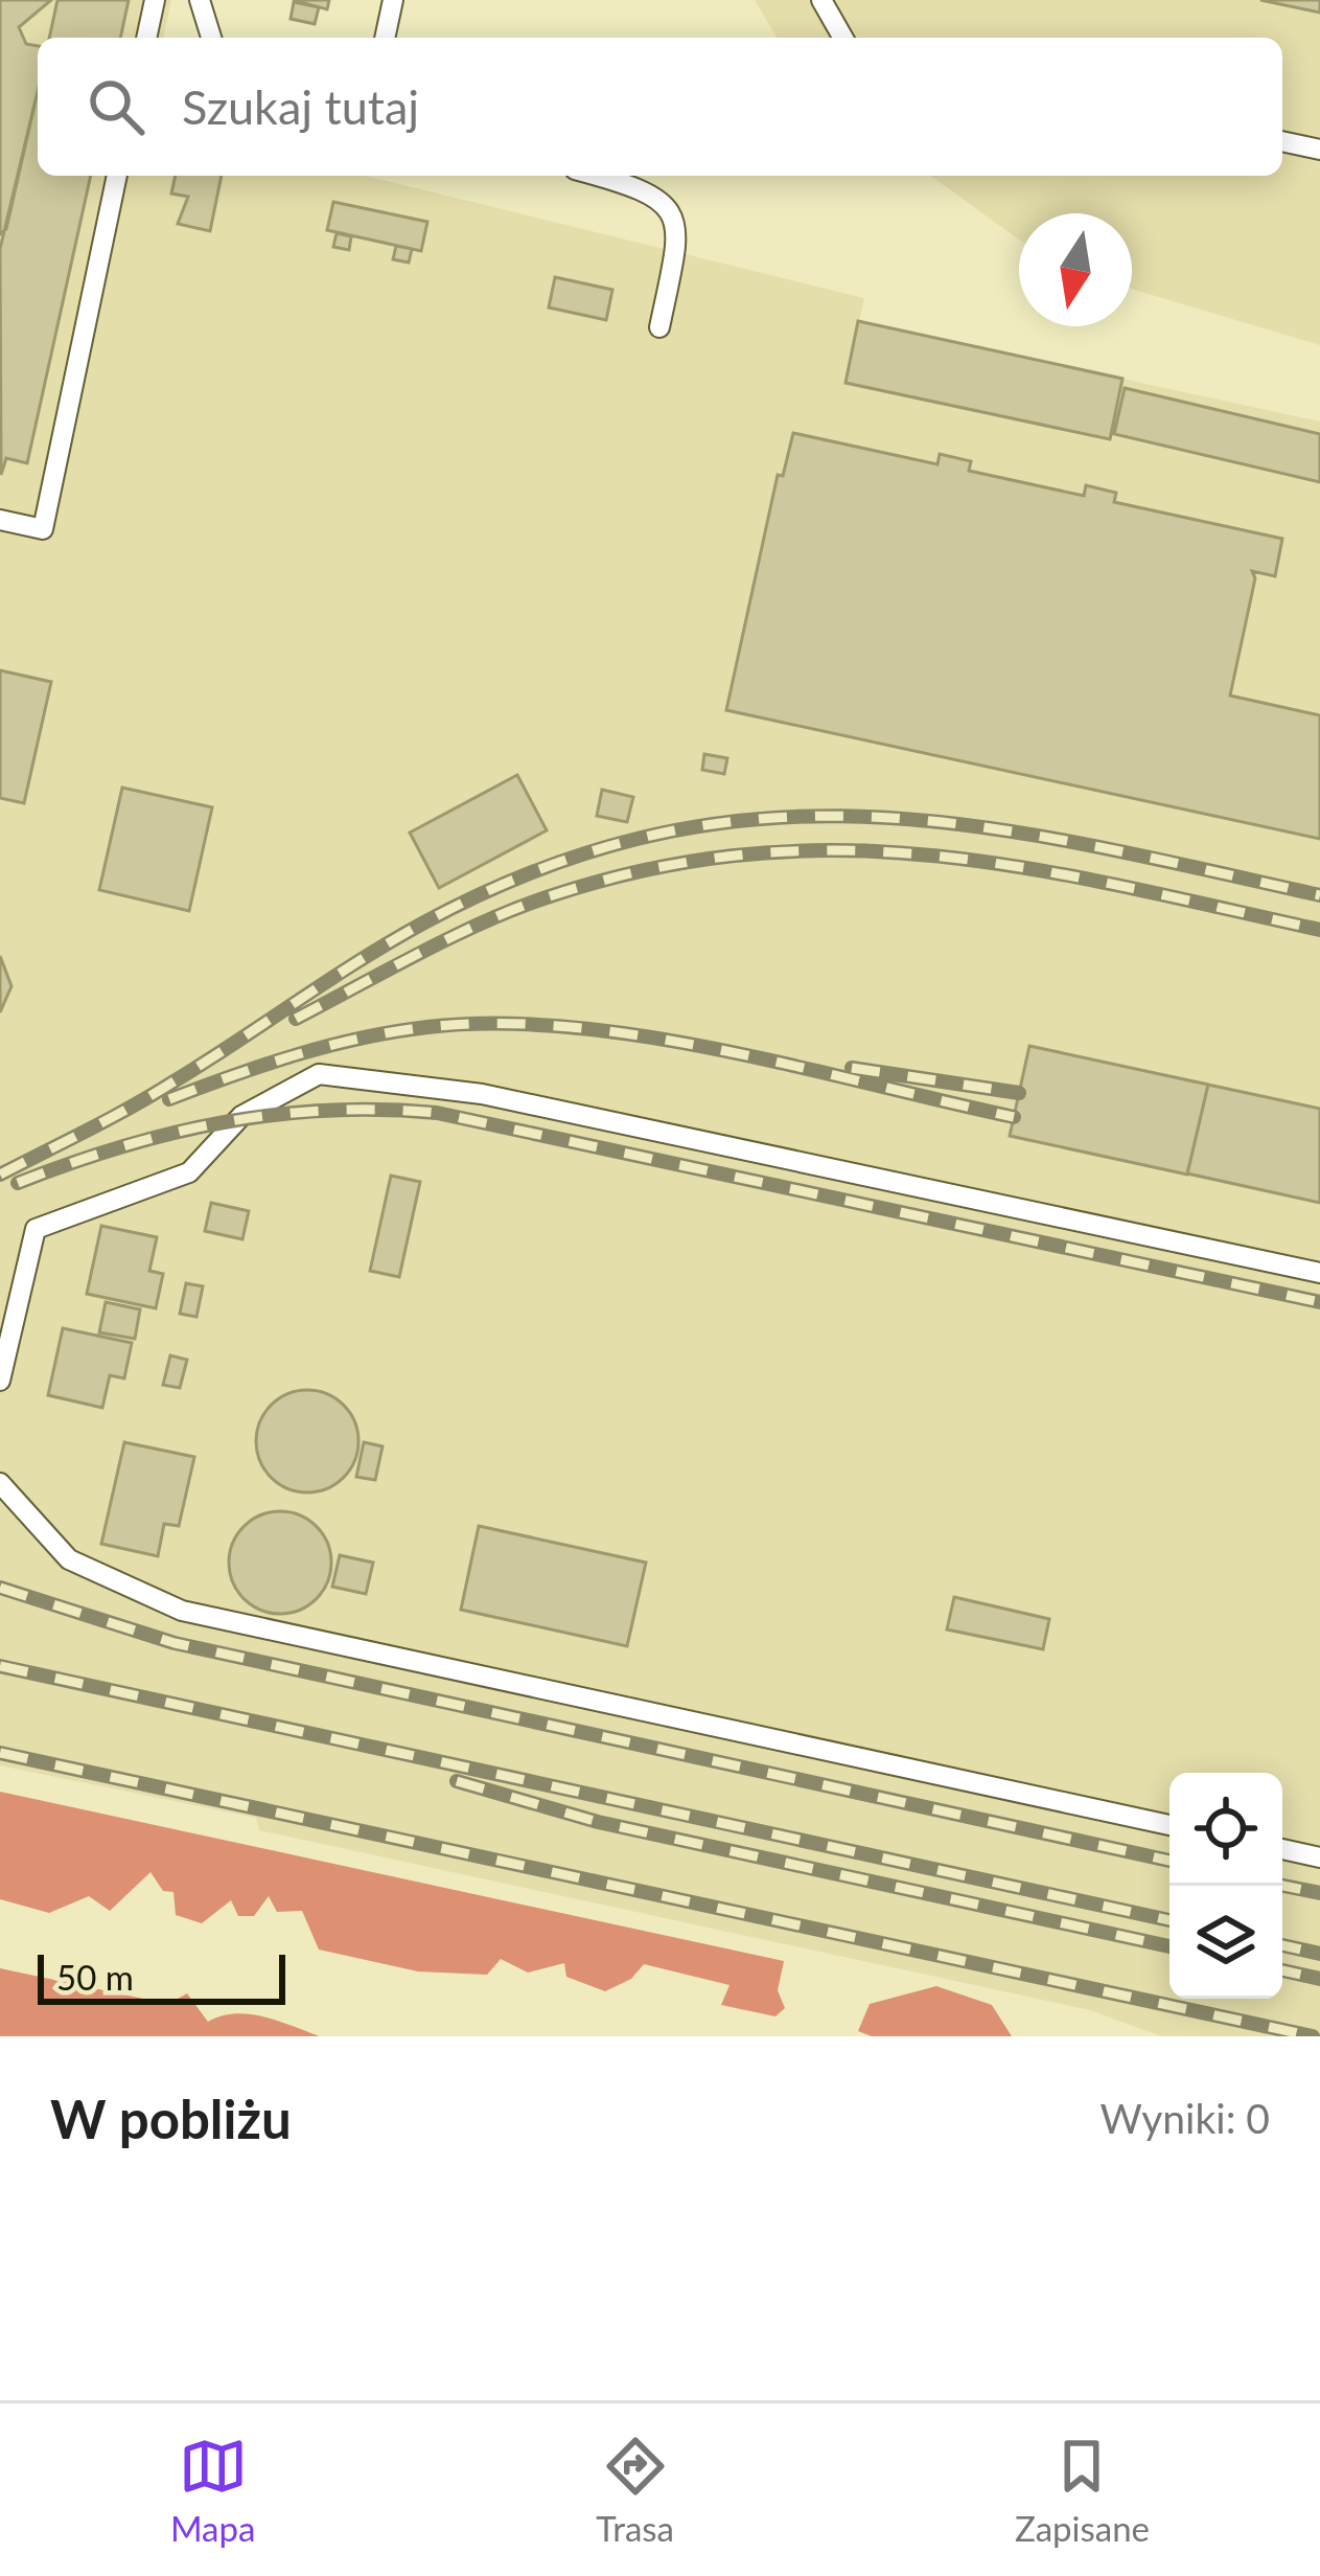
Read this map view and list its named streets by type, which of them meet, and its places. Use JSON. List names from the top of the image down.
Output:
{
  "scale_bar": "50 m",
  "north": "bottom",
  "page": {
    "search": "Szukaj tutaj",
    "scale": "50 m",
    "heading": ["W pobliżu", "Wyniki: 0"],
    "nav": ["Mapa", "Trasa", "Zapisane"]
  }
}
